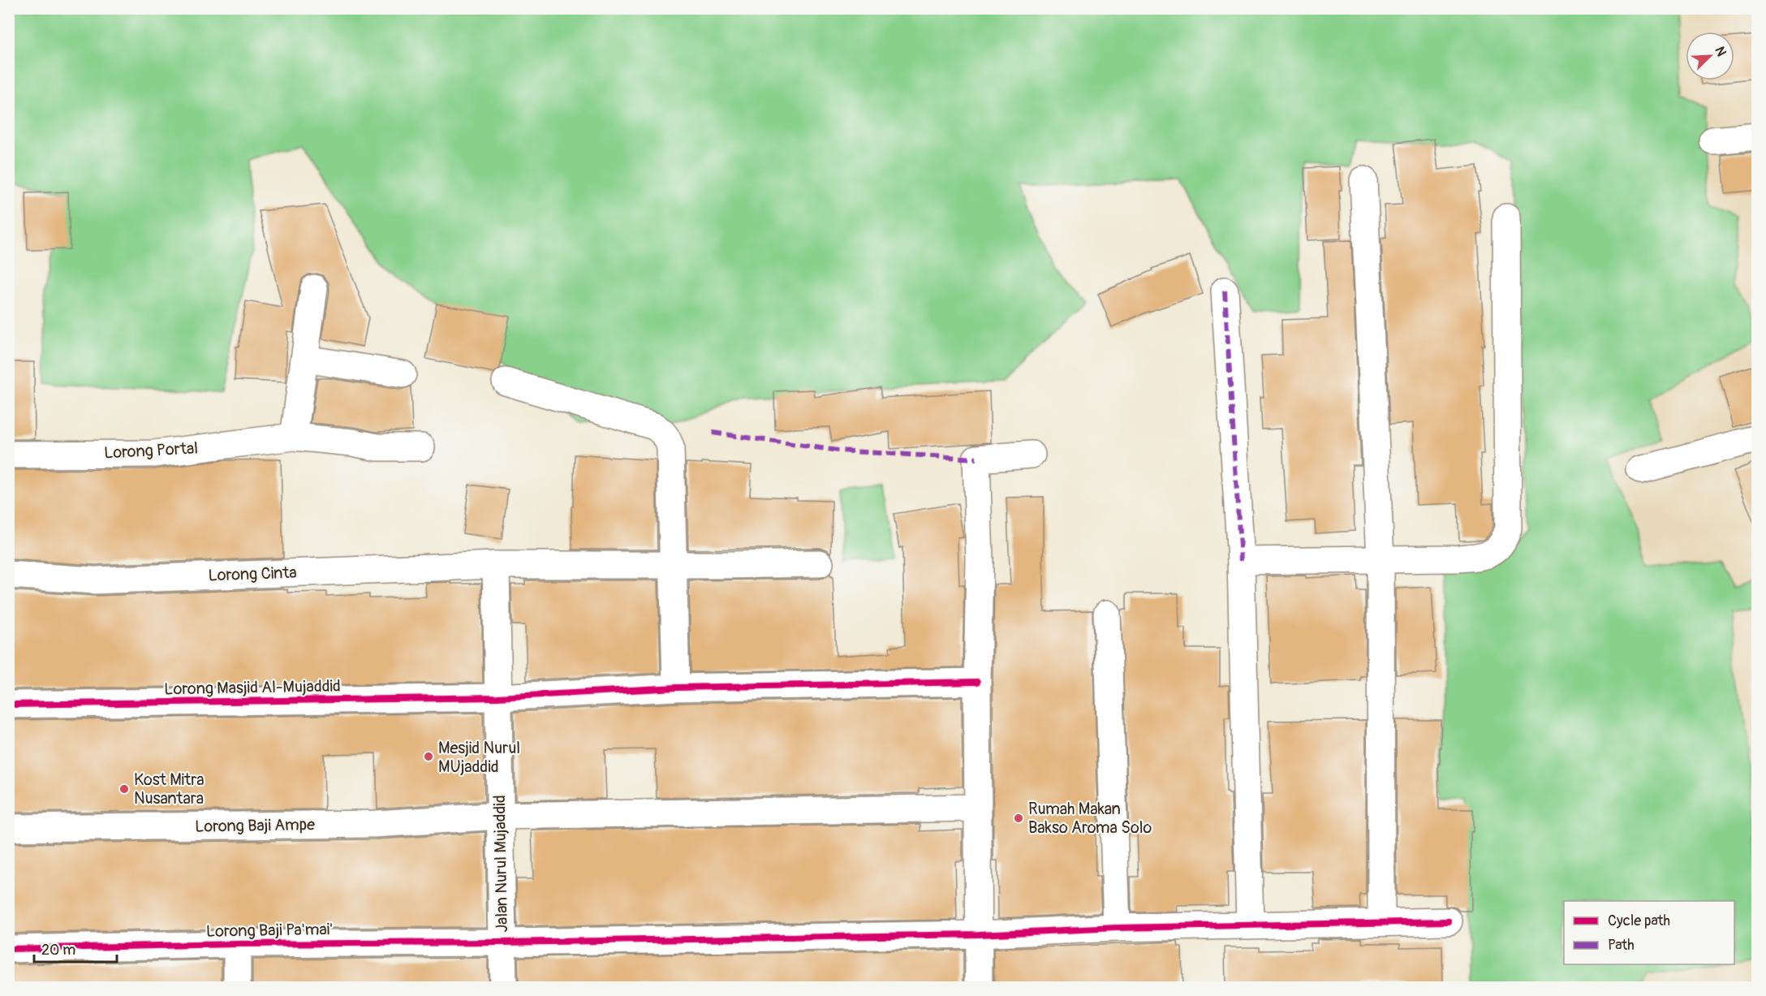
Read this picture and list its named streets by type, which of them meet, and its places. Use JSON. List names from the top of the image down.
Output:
{
  "streets": {
    "street": [
      "Lorong Portal",
      "Lorong Cinta",
      "Lorong Masjid Al-Mujaddid",
      "Lorong Baji Ampe",
      "Jalan Nurul Mujaddid",
      "Lorong Baji Pa'mai'"
    ]
  },
  "crossings": [
    ["Lorong Cinta", "Jalan Nurul Mujaddid"],
    ["Lorong Masjid Al-Mujaddid", "Jalan Nurul Mujaddid"],
    ["Lorong Baji Ampe", "Jalan Nurul Mujaddid"],
    ["Jalan Nurul Mujaddid", "Lorong Baji Pa'mai'"]
  ],
  "places": ["Mesjid Nurul MUjaddid", "Kost Mitra Nusantara", "Rumah Makan Bakso Aroma Solo"],
  "legend": ["Cycle path", "Path"],
  "scale_bar": "20 m",
  "north": "top right"
}
